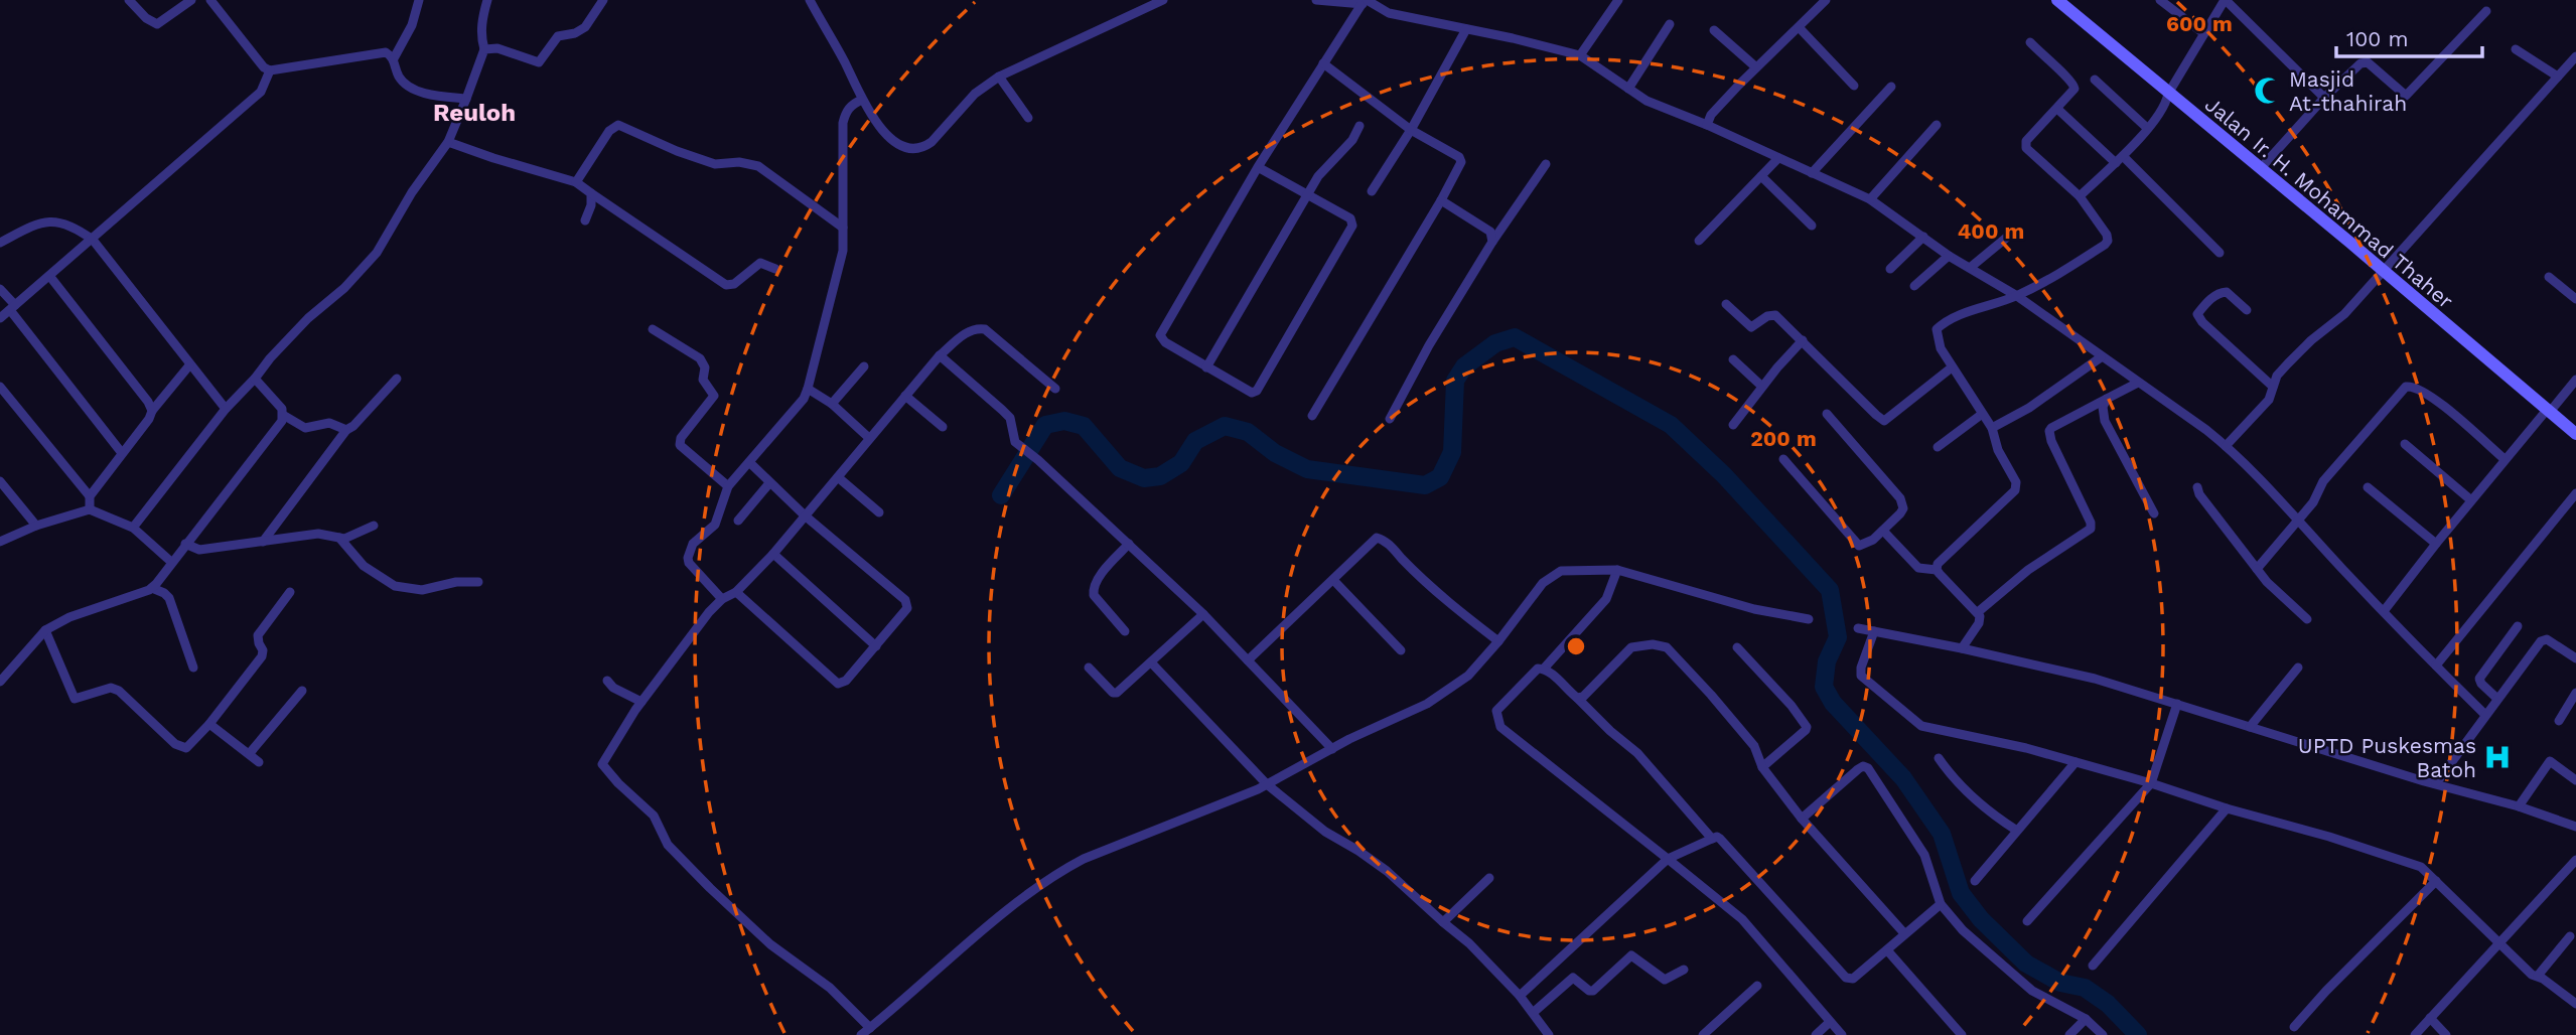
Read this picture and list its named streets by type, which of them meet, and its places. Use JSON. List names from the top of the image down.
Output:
{
  "streets": {
    "main road": ["Jalan Ir. H. Mohammad Thaher"]
  },
  "districts": ["Reuloh"],
  "places": {
    "mosque": ["Masjid At-thahirah"],
    "hospital": ["UPTD Puskesmas Batoh"]
  },
  "scale_bar": "100 m",
  "rings": ["600 m", "400 m", "200 m"]
}
